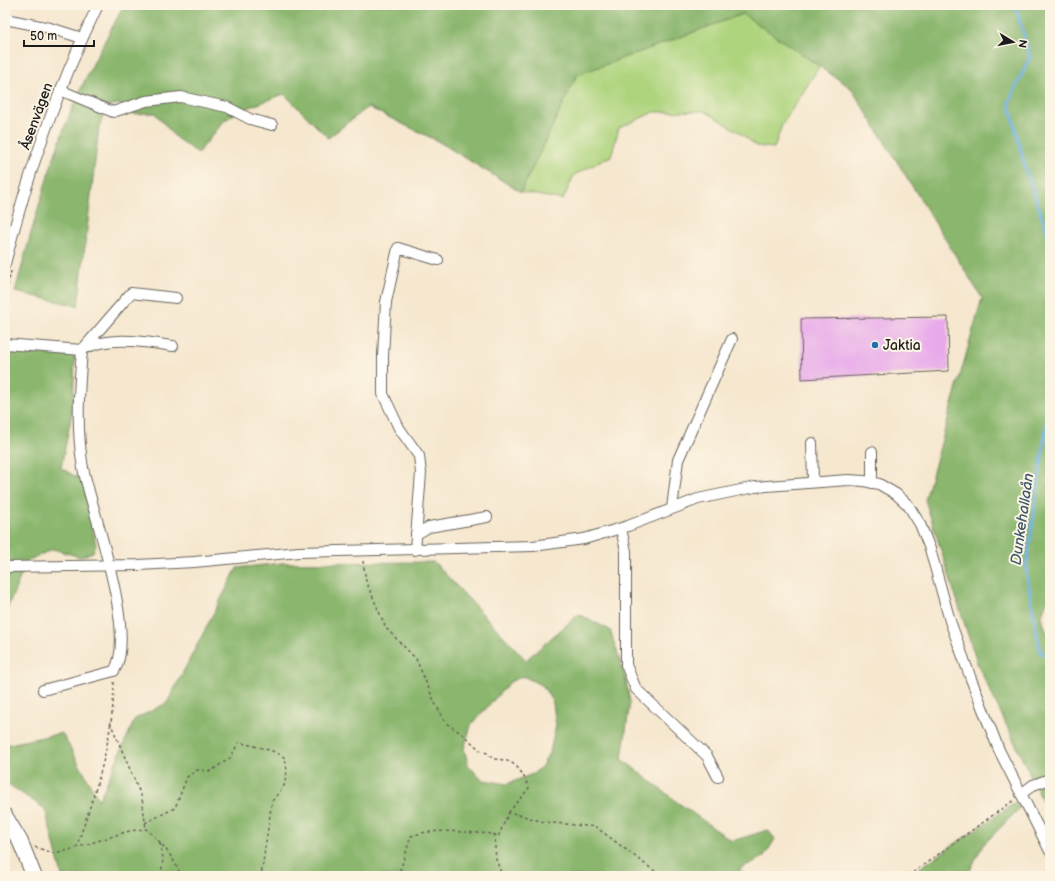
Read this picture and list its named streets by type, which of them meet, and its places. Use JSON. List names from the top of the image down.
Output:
{
  "streets": {
    "street": ["Åsenvägen"]
  },
  "water": ["Dunkehallaån"],
  "places": ["Jaktia"],
  "scale_bar": "50 m",
  "north": "right"
}
